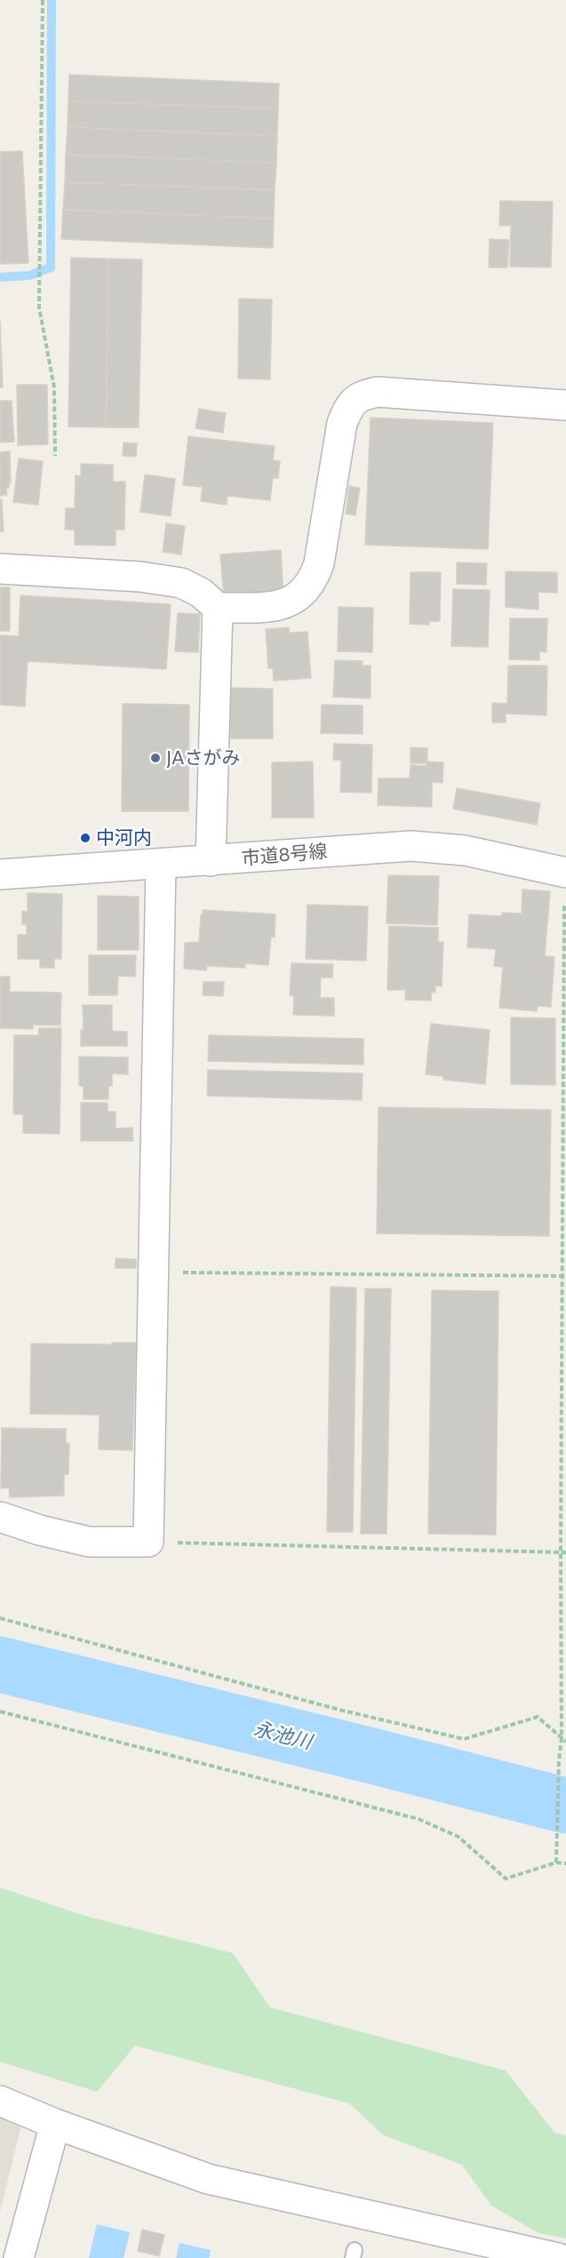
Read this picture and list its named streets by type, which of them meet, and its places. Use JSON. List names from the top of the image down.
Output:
{
  "streets": {
    "street": ["市道8号線"]
  },
  "water": ["永池川"],
  "places": ["JAさがみ", "中河内"]
}
